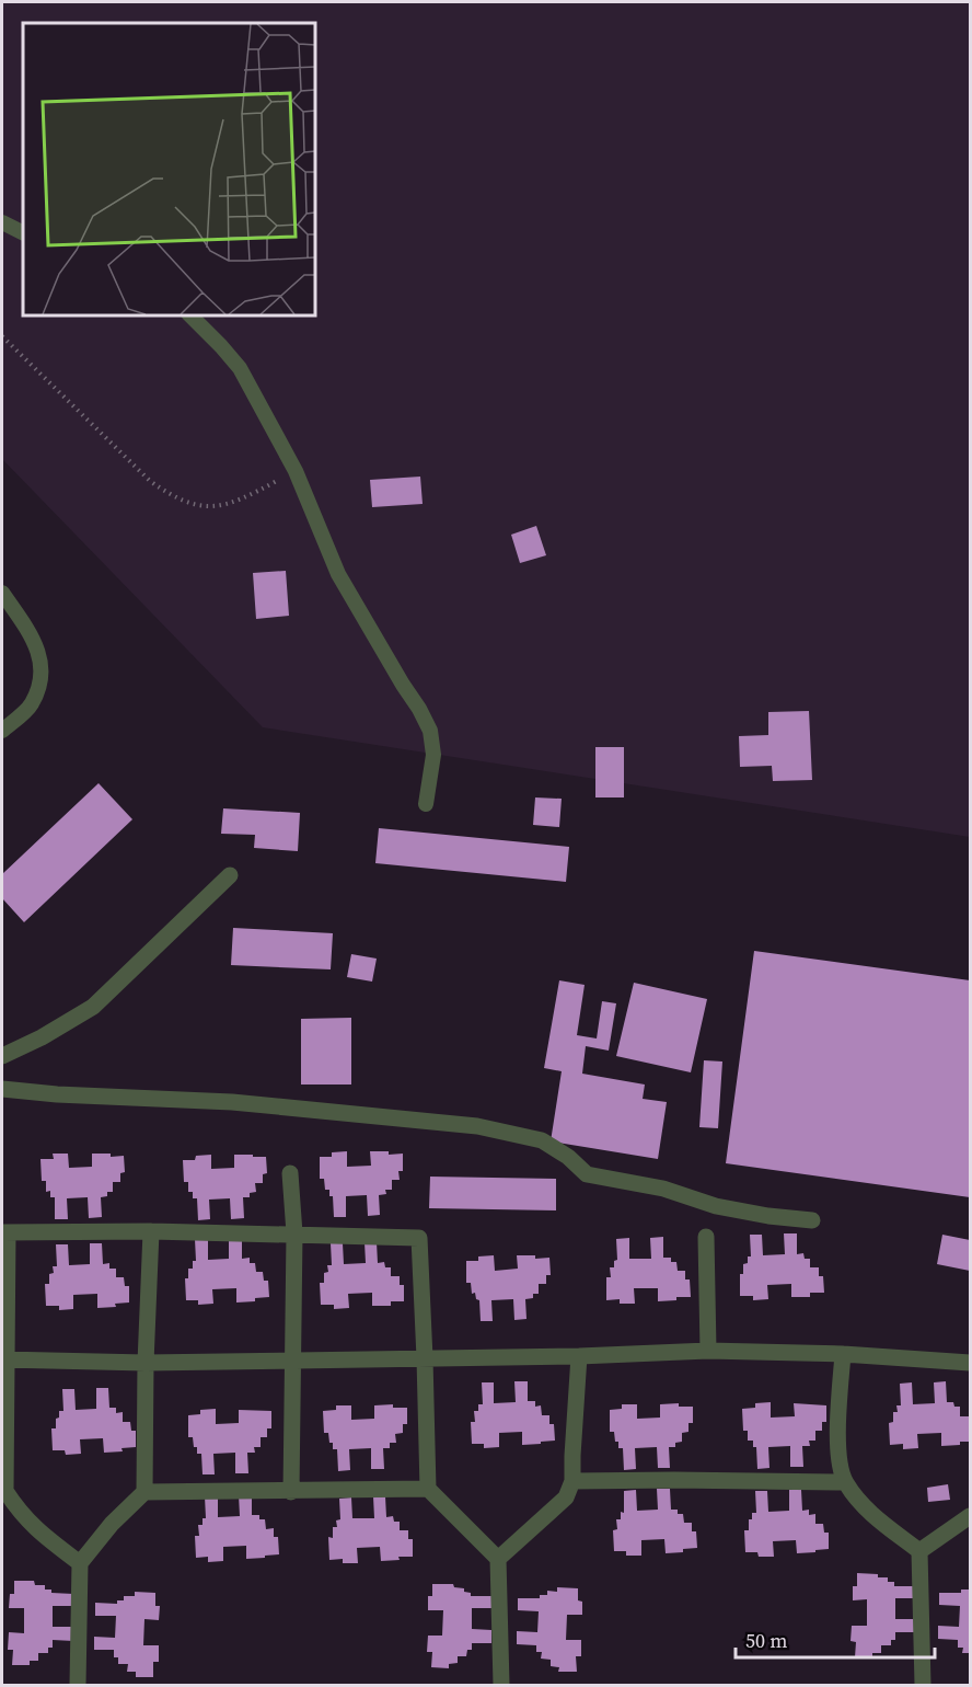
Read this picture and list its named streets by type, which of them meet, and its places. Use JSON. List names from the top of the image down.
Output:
{
  "scale_bar": "50 m"
}
